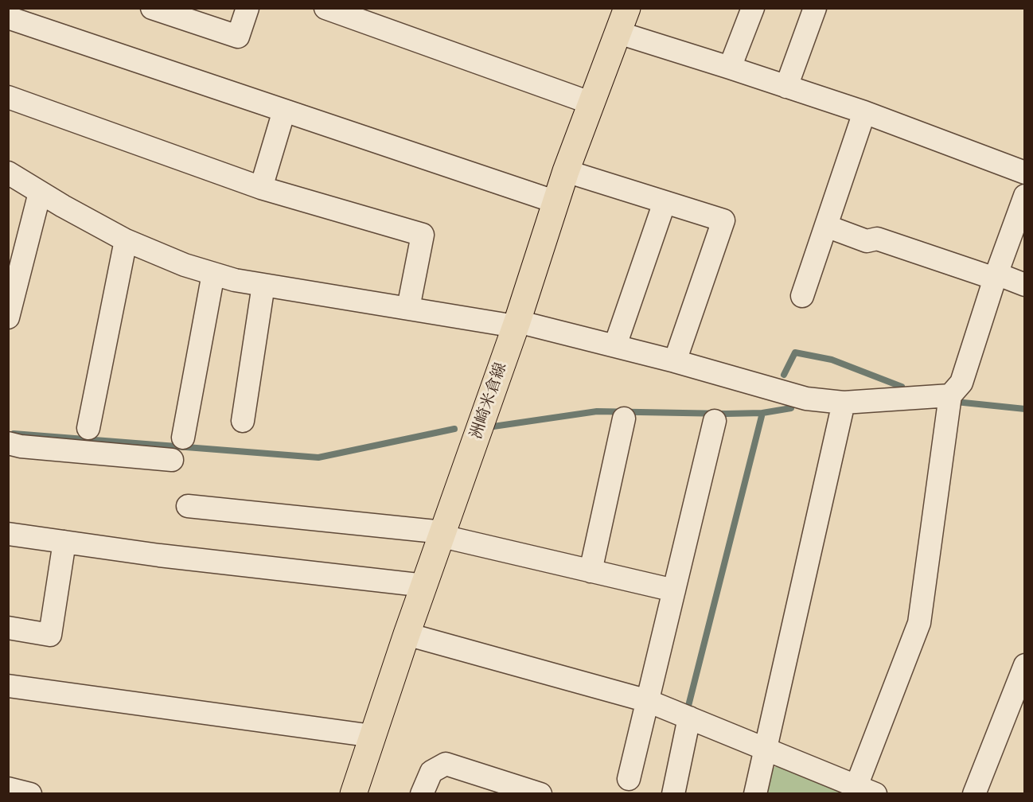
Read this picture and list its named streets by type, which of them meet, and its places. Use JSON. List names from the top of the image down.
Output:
{
  "streets": {
    "main road": ["洲崎米倉線"]
  }
}
